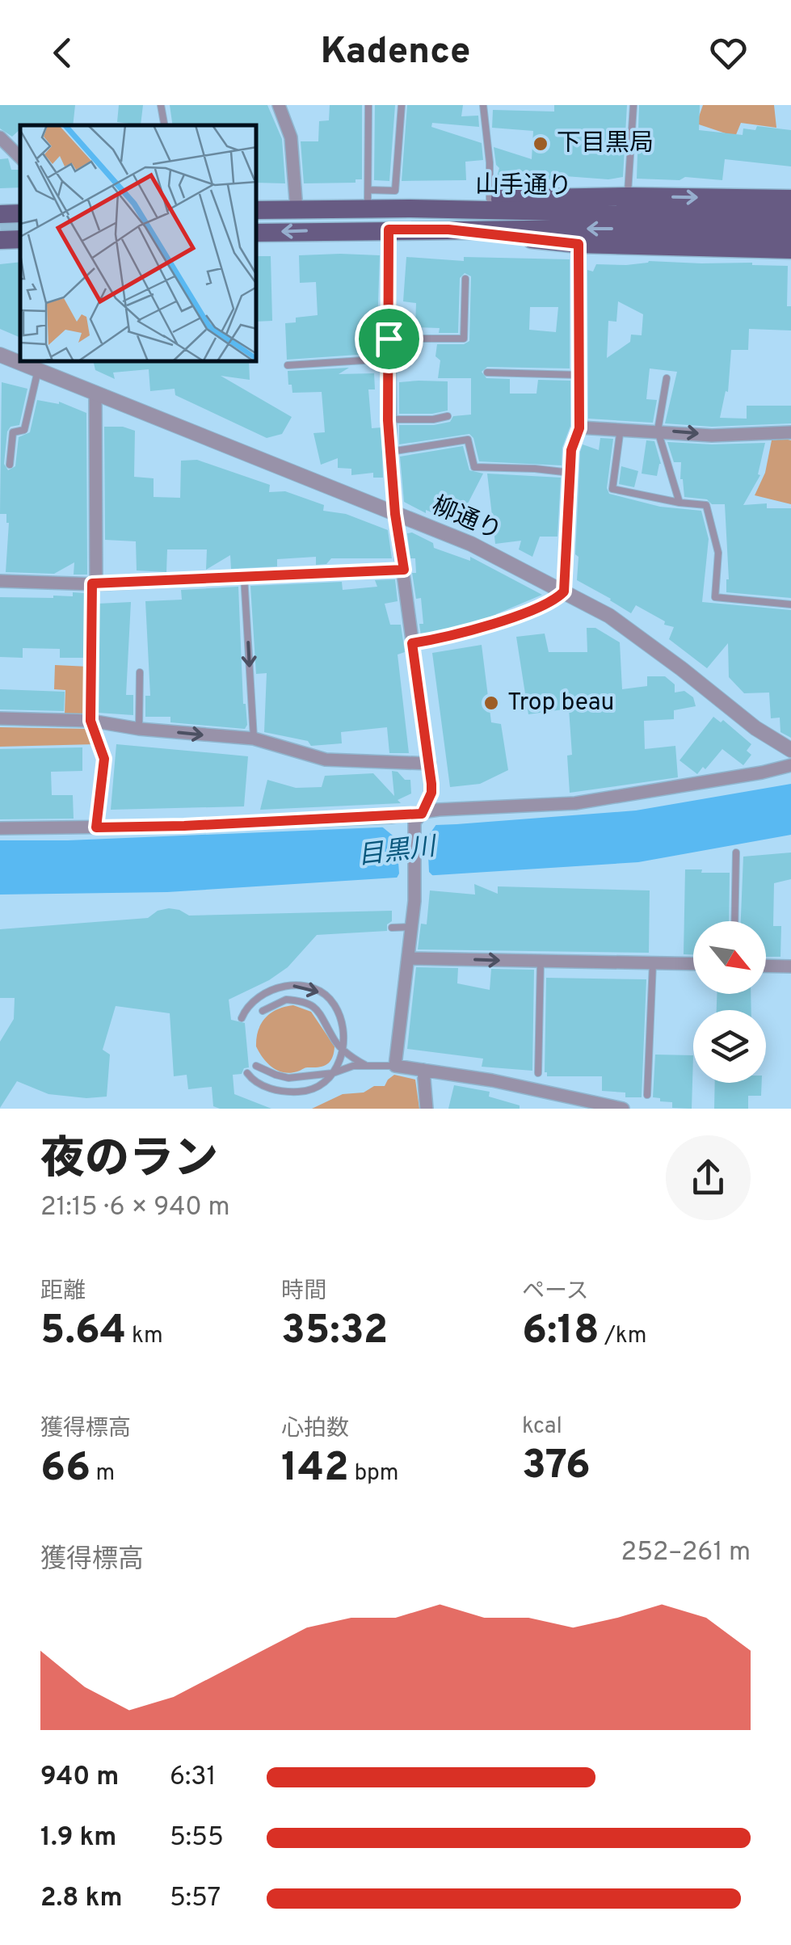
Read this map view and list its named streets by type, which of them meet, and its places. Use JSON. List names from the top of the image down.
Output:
{
  "streets": {
    "main road": ["山手通り"],
    "street": ["柳通り"]
  },
  "water": ["目黒川"],
  "places": ["下目黒局", "Trop beau"],
  "north": "bottom right",
  "page": {
    "header": "Kadence",
    "heading": ["夜のラン", "21:15 · 6 × 940 m"],
    "stats": [
      ["距離", "5.64 km"],
      ["時間", "35:32"],
      ["ペース", "6:18 /km"],
      ["獲得標高", "66 m"],
      ["心拍数", "142 bpm"],
      ["kcal", "376"]
    ],
    "chart": ["獲得標高", "252–261 m"],
    "list": [
      {
        "name": "940 m",
        "note": "6:31"
      },
      {
        "name": "1.9 km",
        "note": "5:55"
      },
      {
        "name": "2.8 km",
        "note": "5:57"
      }
    ]
  }
}
